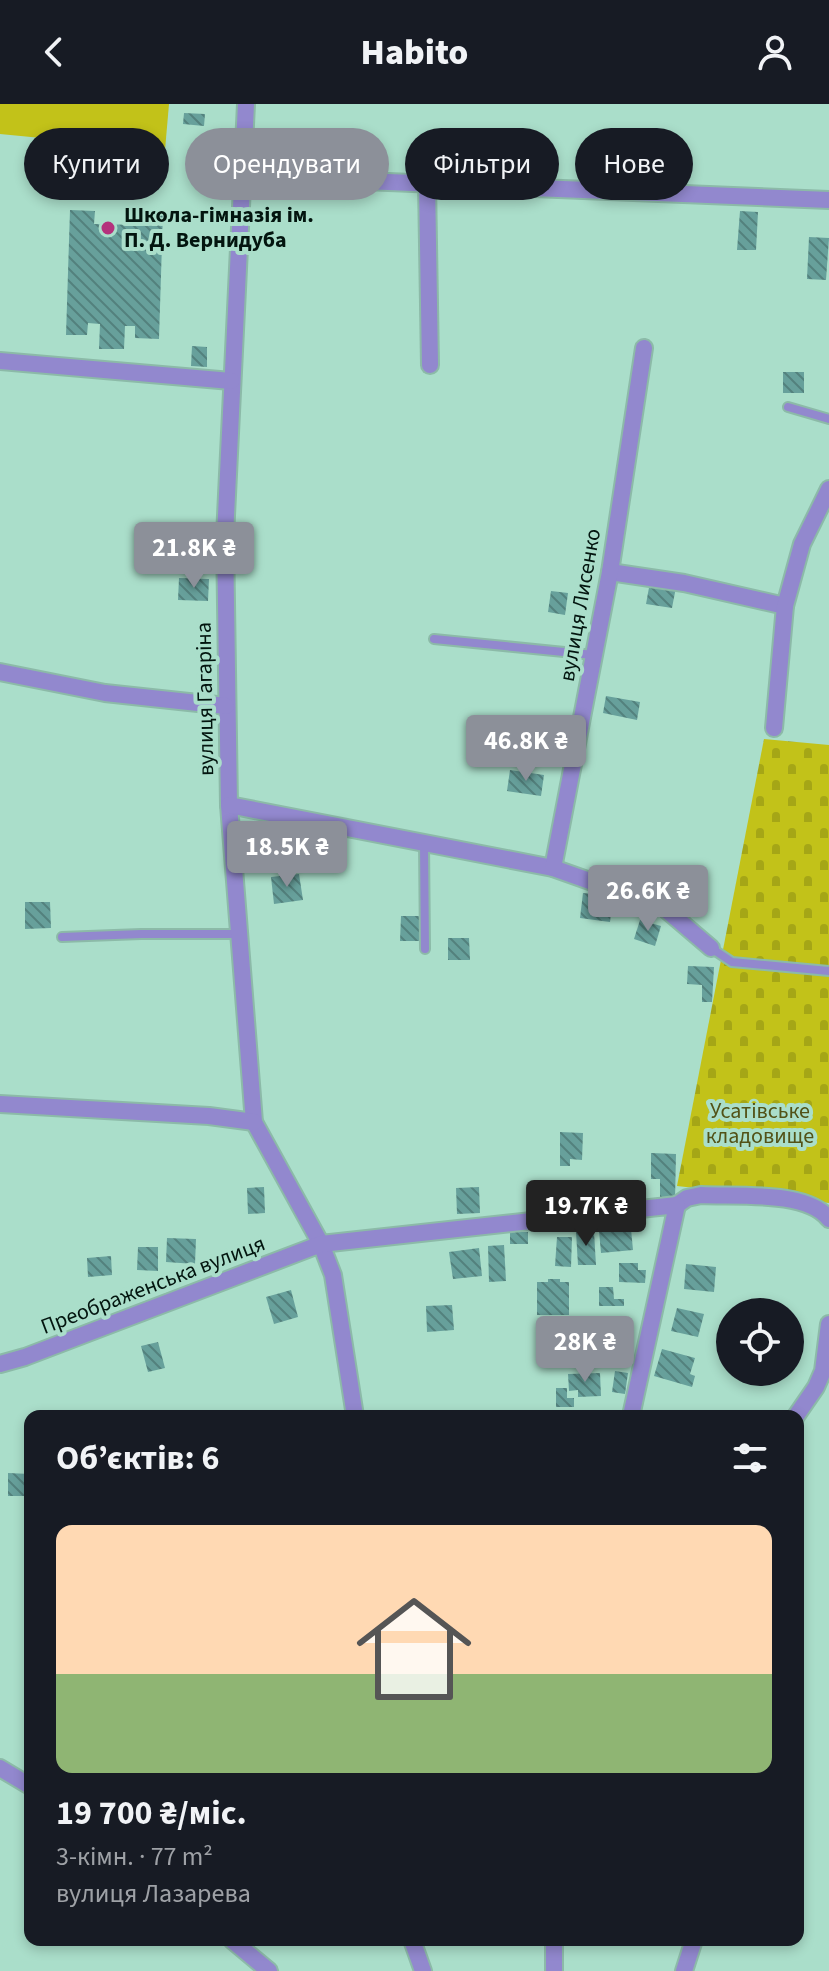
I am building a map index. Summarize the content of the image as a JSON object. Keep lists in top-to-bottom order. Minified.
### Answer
{"streets":{"street":["вулиця Лисенко","вулиця Гагаріна","Преображенська вулиця"]},"crossings":[["вулиця Гагаріна","Преображенська вулиця"]],"parks":["Усатівське кладовище"],"places":["Школа-гімназія ім. П. Д. Вернидуба"],"page":{"header":"Habito","chip":["Купити","Орендувати","Фільтри","Нове"],"price":["21.8K ₴","46.8K ₴","18.5K ₴","26.6K ₴","19.7K ₴","28K ₴"],"heading":"Об’єктів: 6","list":[{"name":"19 700 ₴/міс.","note":"3-кімн. · 77 m² · вулиця Лазарева"}]}}
